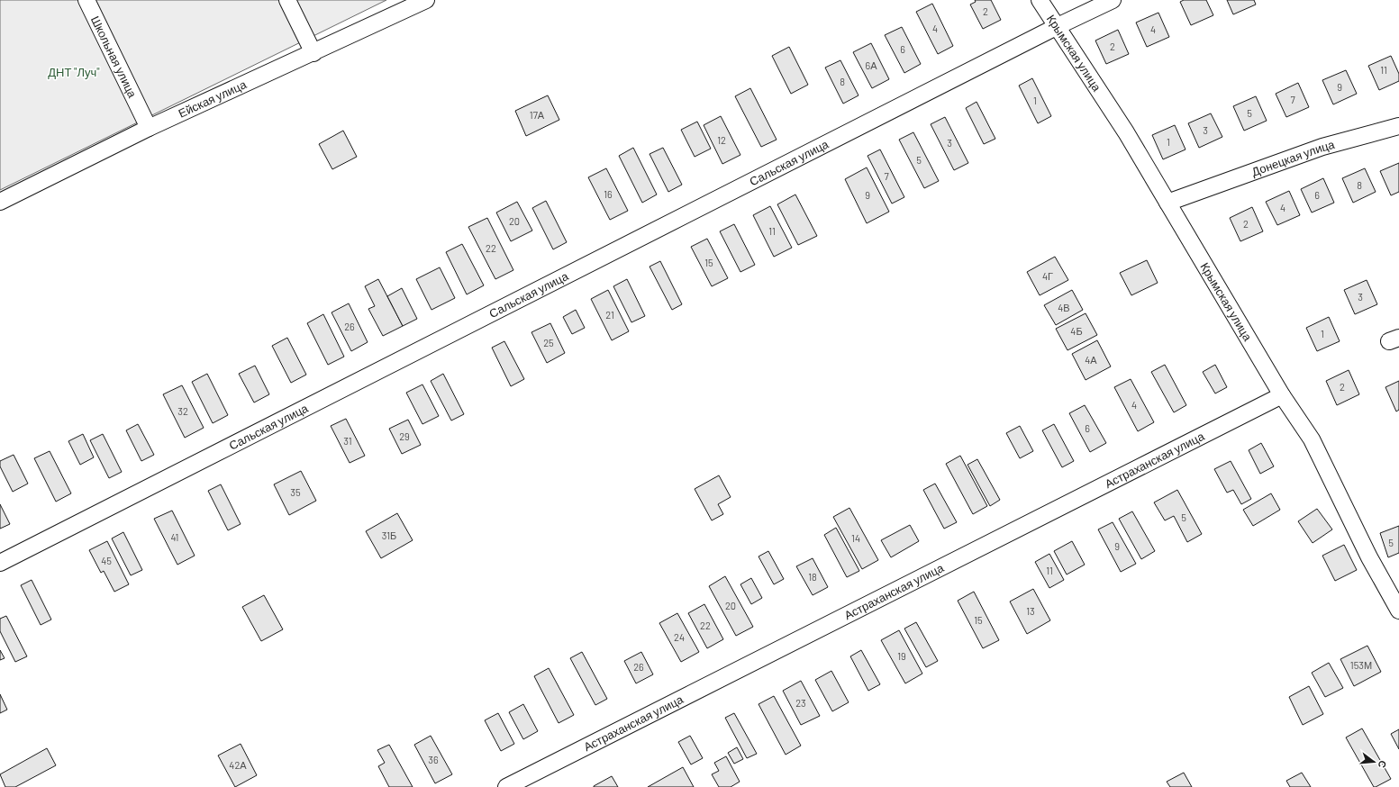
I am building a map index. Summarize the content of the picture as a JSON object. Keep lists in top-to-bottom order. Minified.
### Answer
{"streets":{"street":["Крымская улица","Школьная улица","Ейская улица","Донецкая улица","Сальская улица","Астраханская улица"]},"crossings":[["Крымская улица","Донецкая улица"],["Крымская улица","Сальская улица"],["Крымская улица","Астраханская улица"],["Школьная улица","Ейская улица"]],"parks":["ДНТ \"Луч\""],"house_numbers":["2","4","4","2","6","6А","11","8","9","7","1","5","17А","3","12","1","3","5","7","8","16","9","6","4","20","2","11","22","15","4Г","3","4В","21","26","4Б","1","25","4А","2","4","32","6","29","31","35","5","31Б","41","14","5","9","45","11","18","20","13","15","22","24","19","153М","26","23","36","42А"],"north":"right"}
